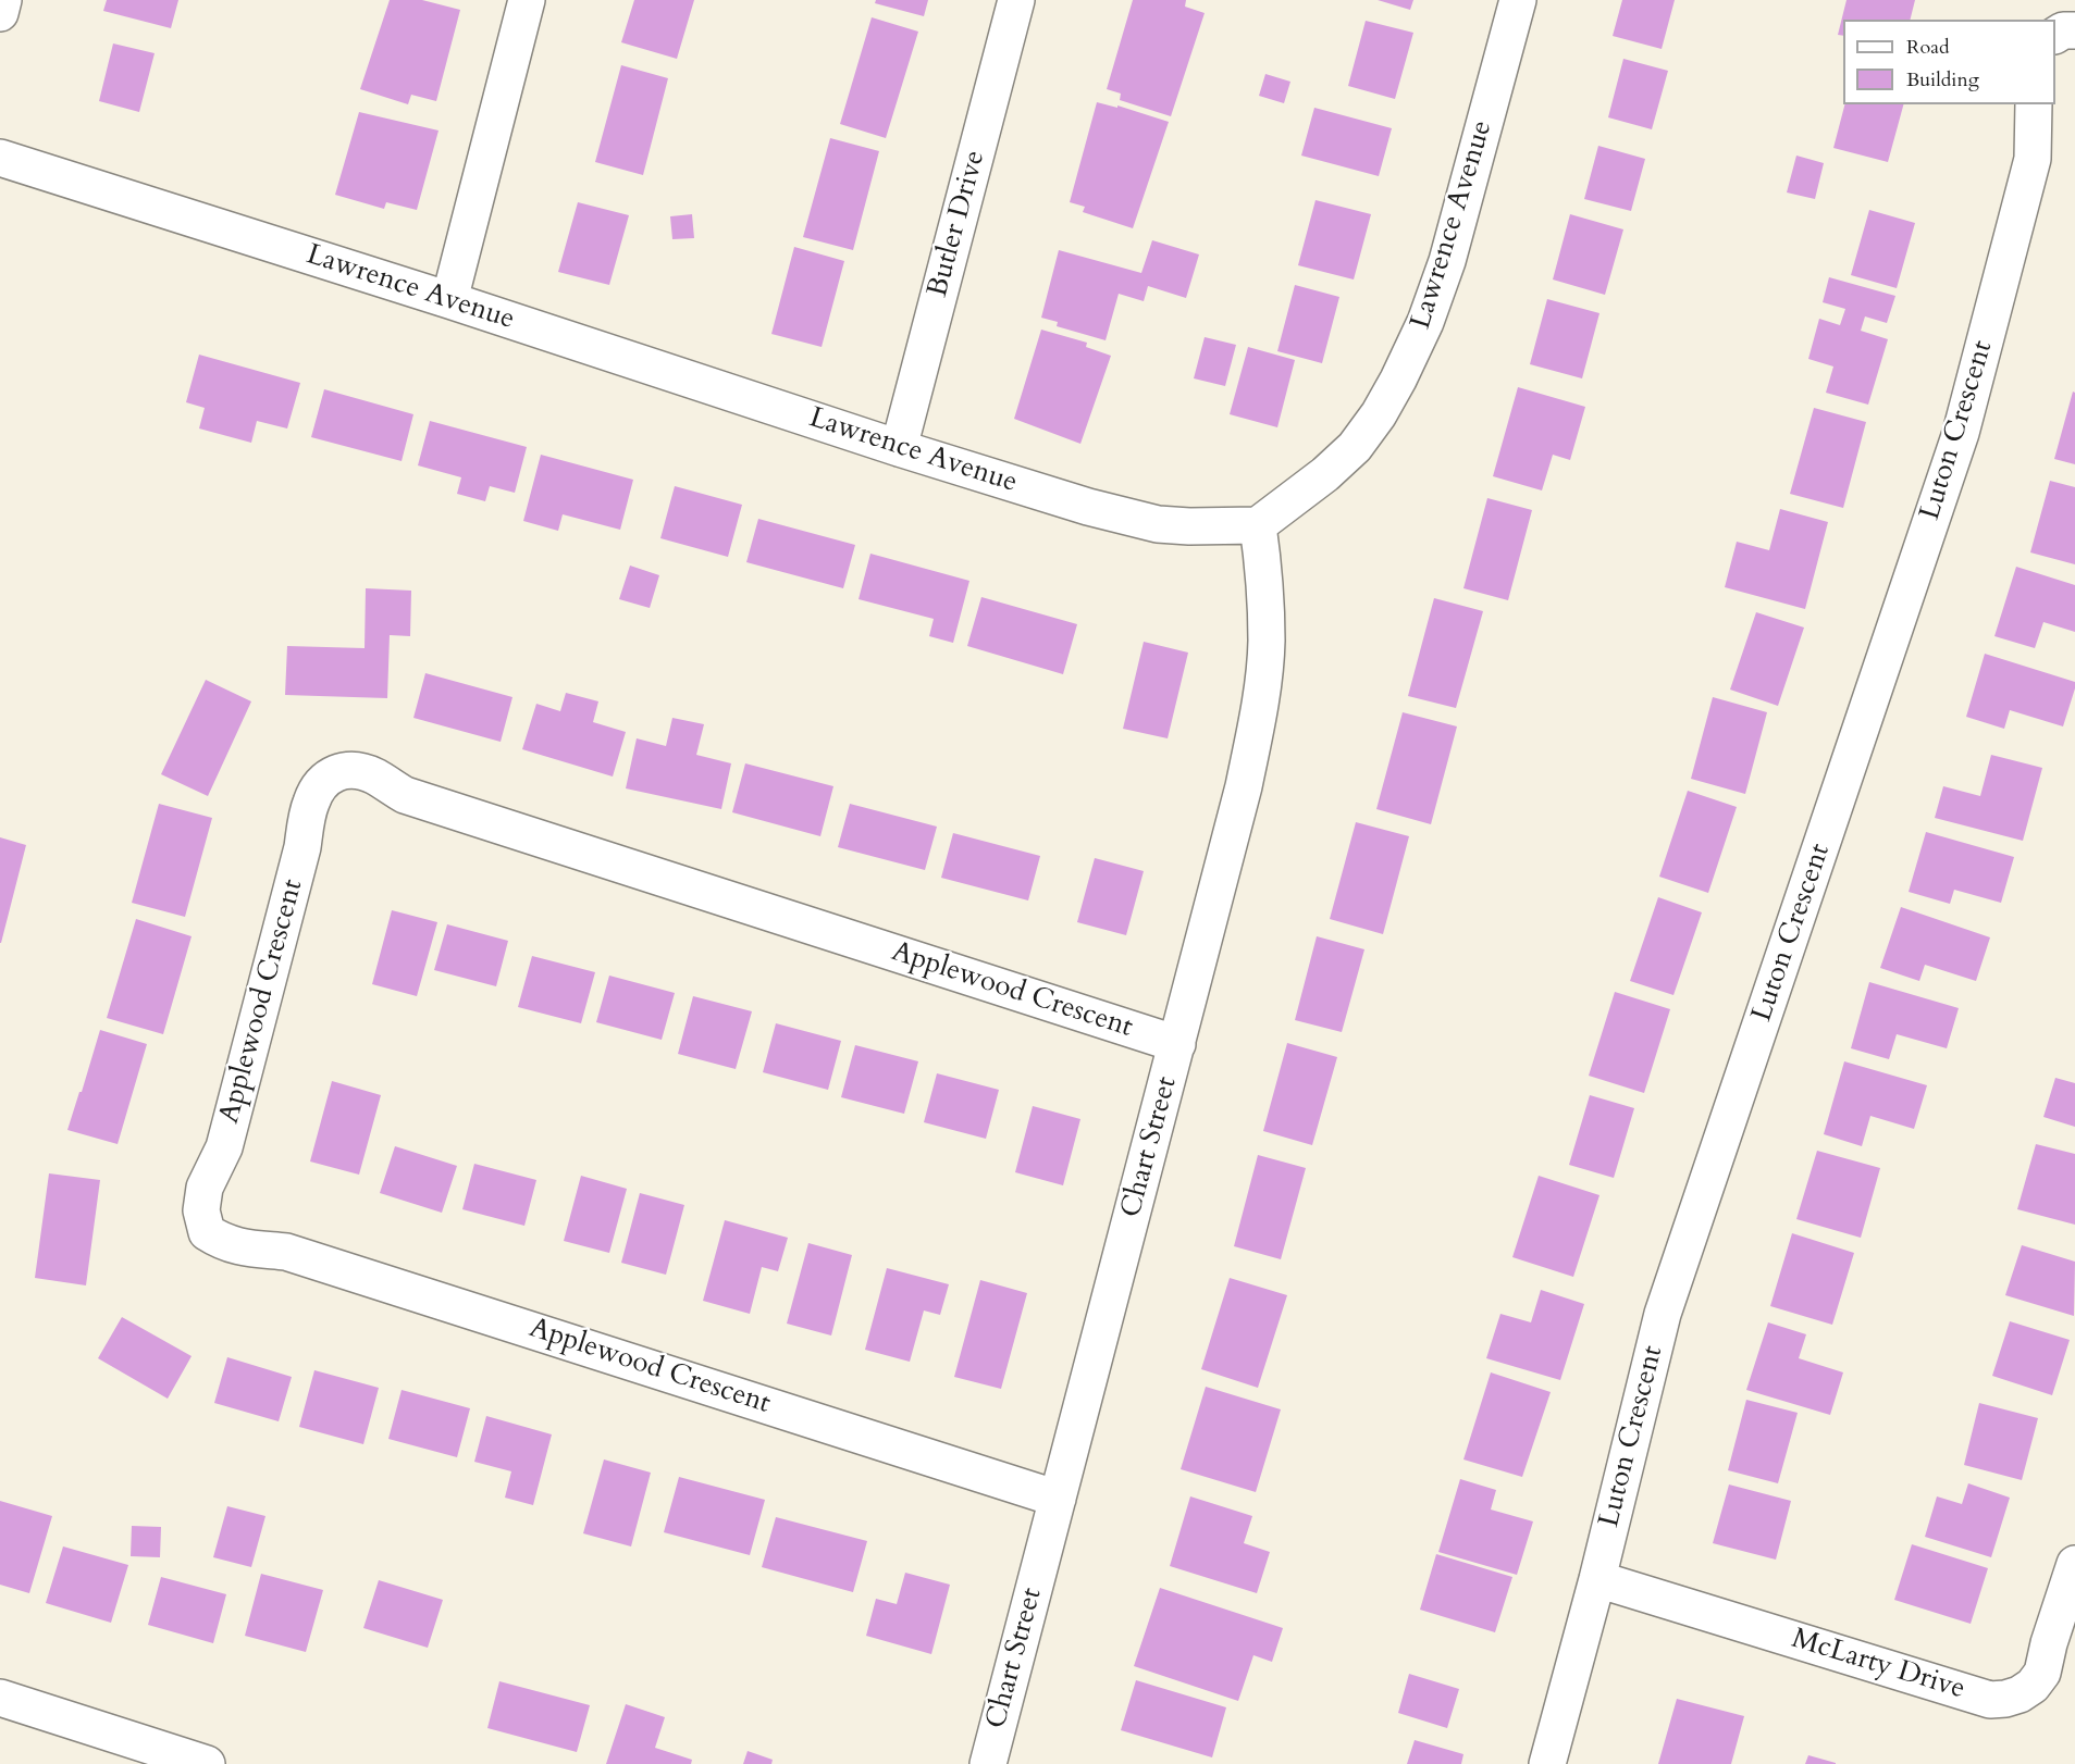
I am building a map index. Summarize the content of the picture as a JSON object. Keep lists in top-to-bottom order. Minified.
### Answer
{"streets":{"street":["Butler Drive","Lawrence Avenue","Luton Crescent","Applewood Crescent","Chart Street","McLarty Drive"]},"crossings":[["Butler Drive","Lawrence Avenue"],["Lawrence Avenue","Chart Street"],["Luton Crescent","McLarty Drive"],["Applewood Crescent","Chart Street"]],"legend":["Road","Building"]}
